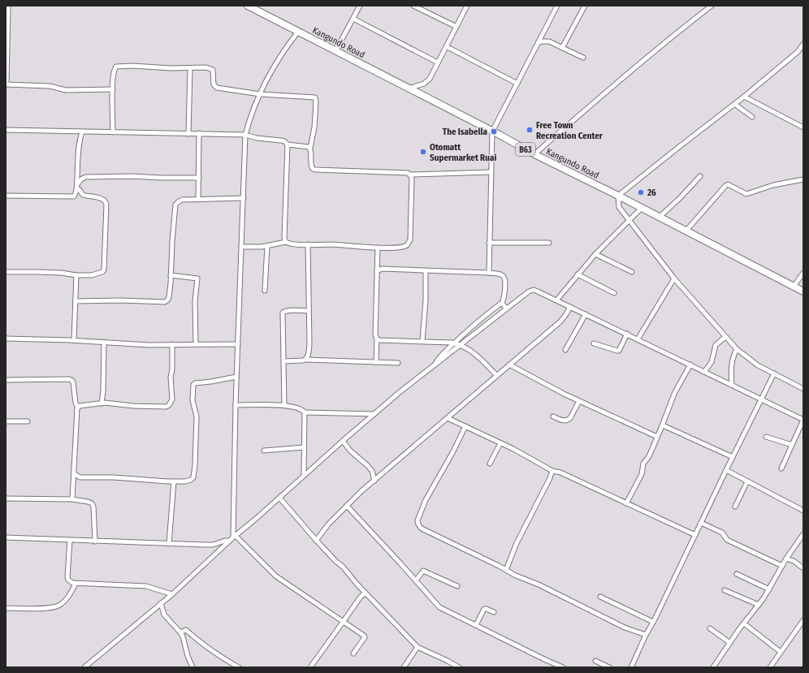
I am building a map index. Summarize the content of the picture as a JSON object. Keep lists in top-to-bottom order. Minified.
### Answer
{"streets":{"highway":["Kangundo Road","B63"]},"places":["Free Town Recreation Center","The Isabella","Otomatt Supermarket Ruai","26"]}
